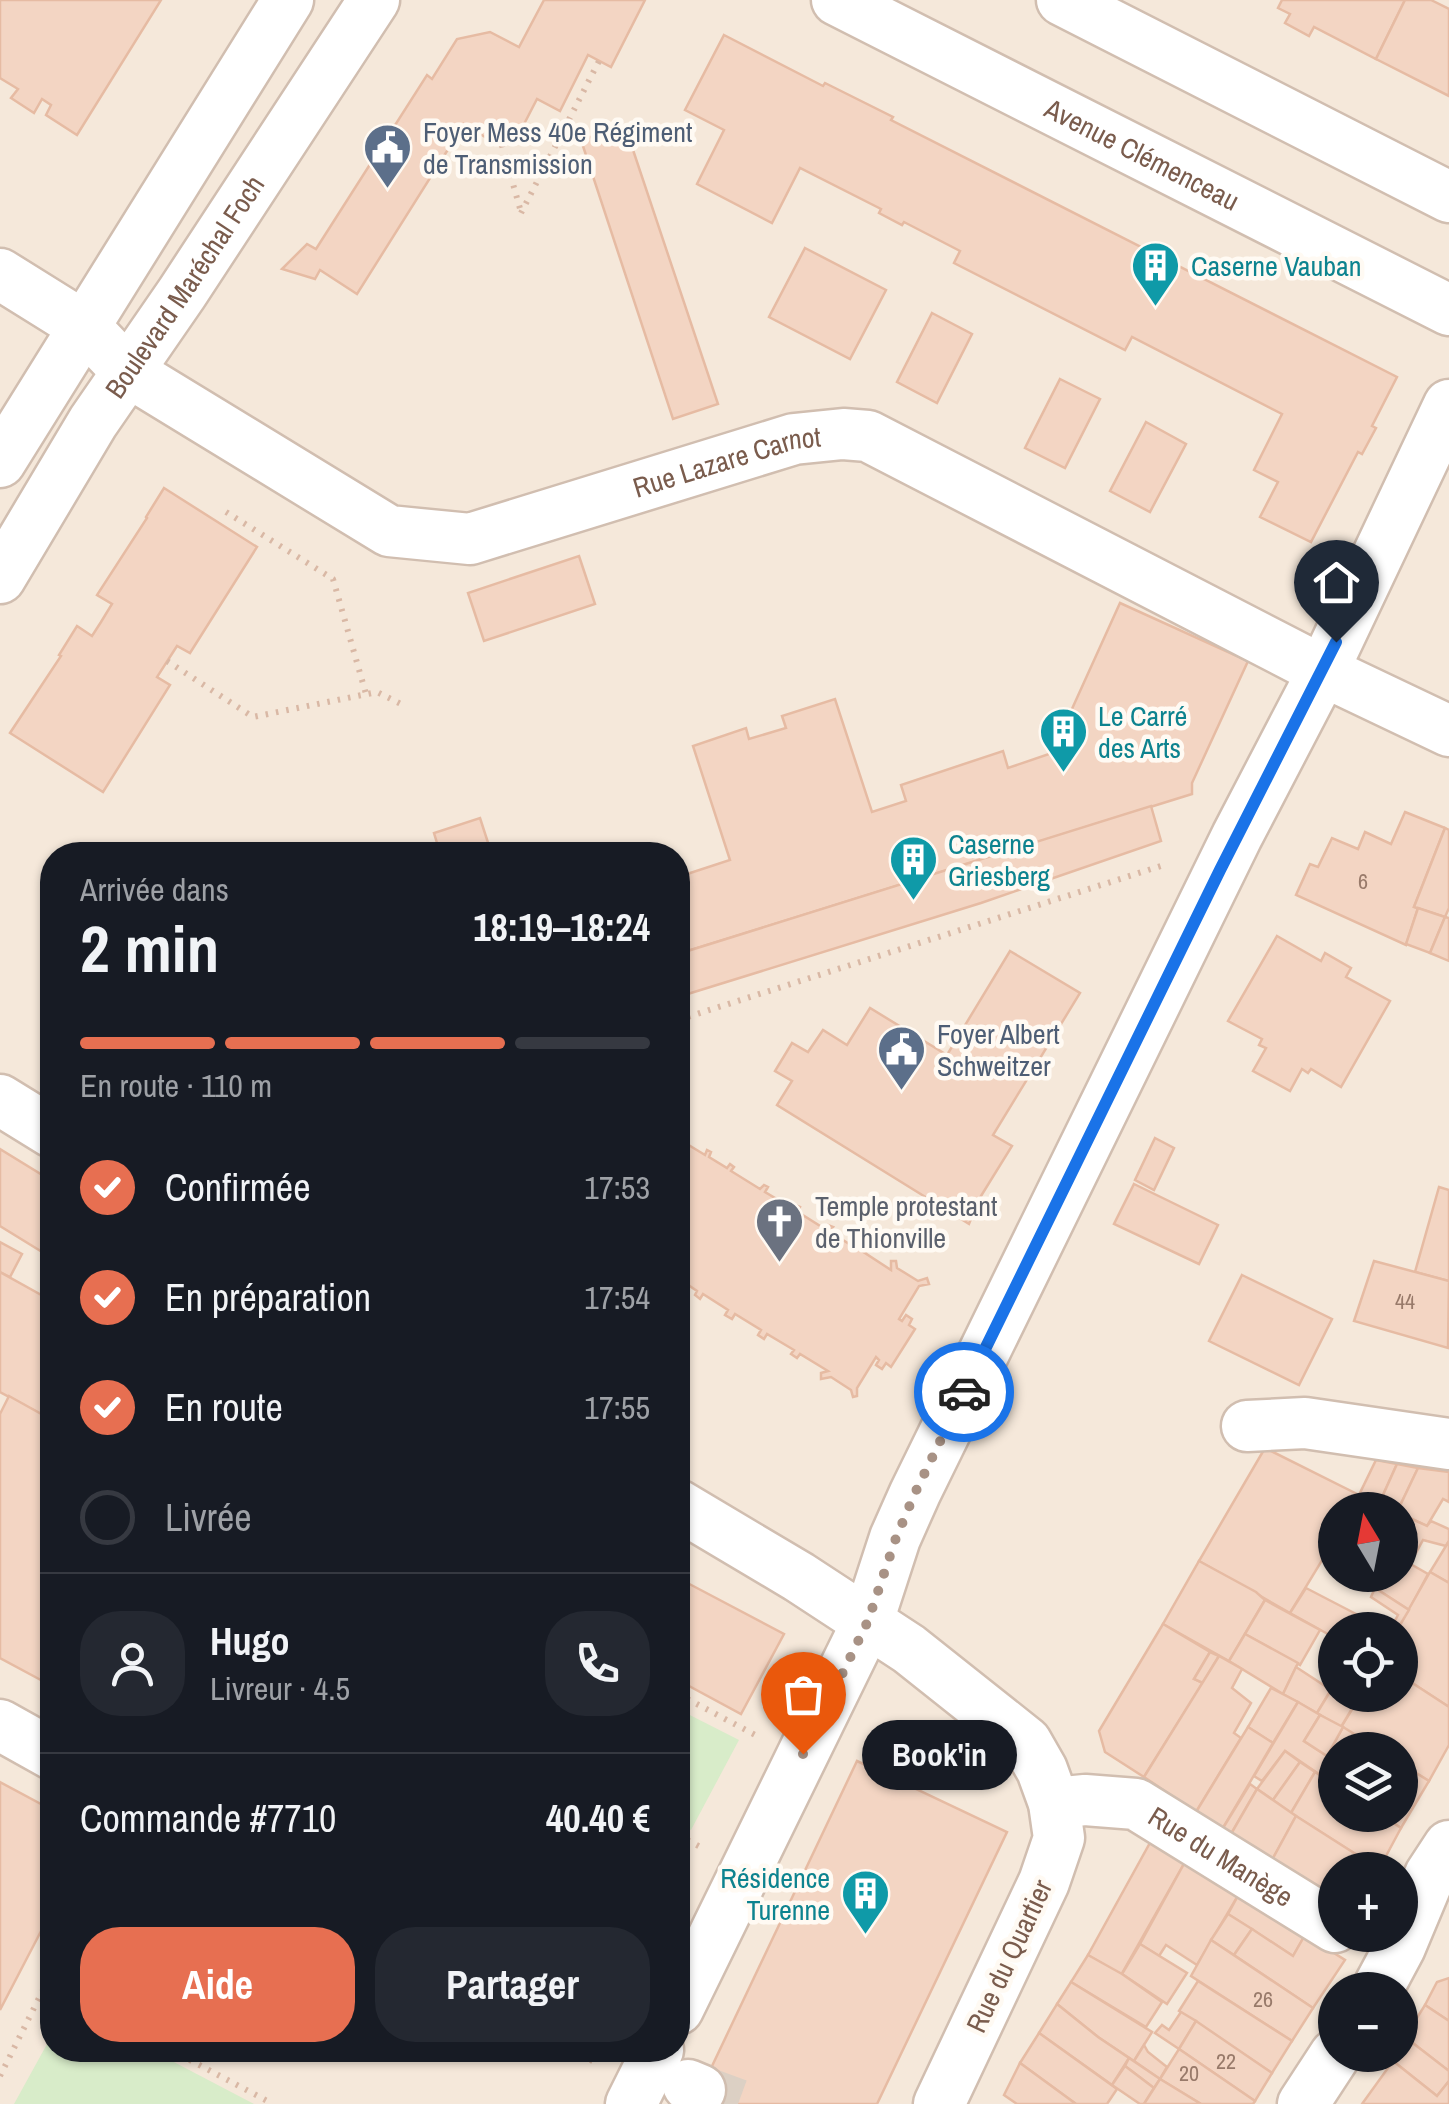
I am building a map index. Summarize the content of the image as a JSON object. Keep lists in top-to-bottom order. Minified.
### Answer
{"streets":{"street":["Avenue Clémenceau","Boulevard Maréchal Foch","Rue Lazare Carnot","Rue du Manège","Rue du Quartier"]},"crossings":[["Boulevard Maréchal Foch","Rue Lazare Carnot"],["Rue du Manège","Rue du Quartier"]],"places":{"public building":["Foyer Mess 40e Régiment de Transmission","Foyer Albert Schweitzer"],"building":["Caserne Vauban","Le Carré des Arts","Caserne Griesberg","Résidence Turenne"],"church":["Temple protestant de Thionville"],"other":["Book'in"]},"house_numbers":["6","44","26","22","20"],"north":"top","page":{"heading":["2 min","Arrivée dans","18:19–18:24"],"panel":["Hugo","Livreur · 4.5","Commande #7710","40.40 €"],"bar":"En route · 110 m","list":[["Confirmée","17:53"],["En préparation","17:54"],["En route","17:55"],"Livrée"],"map_buttons":["+","−"],"bubble":"Book'in","buttons":["Aide","Partager"]}}
